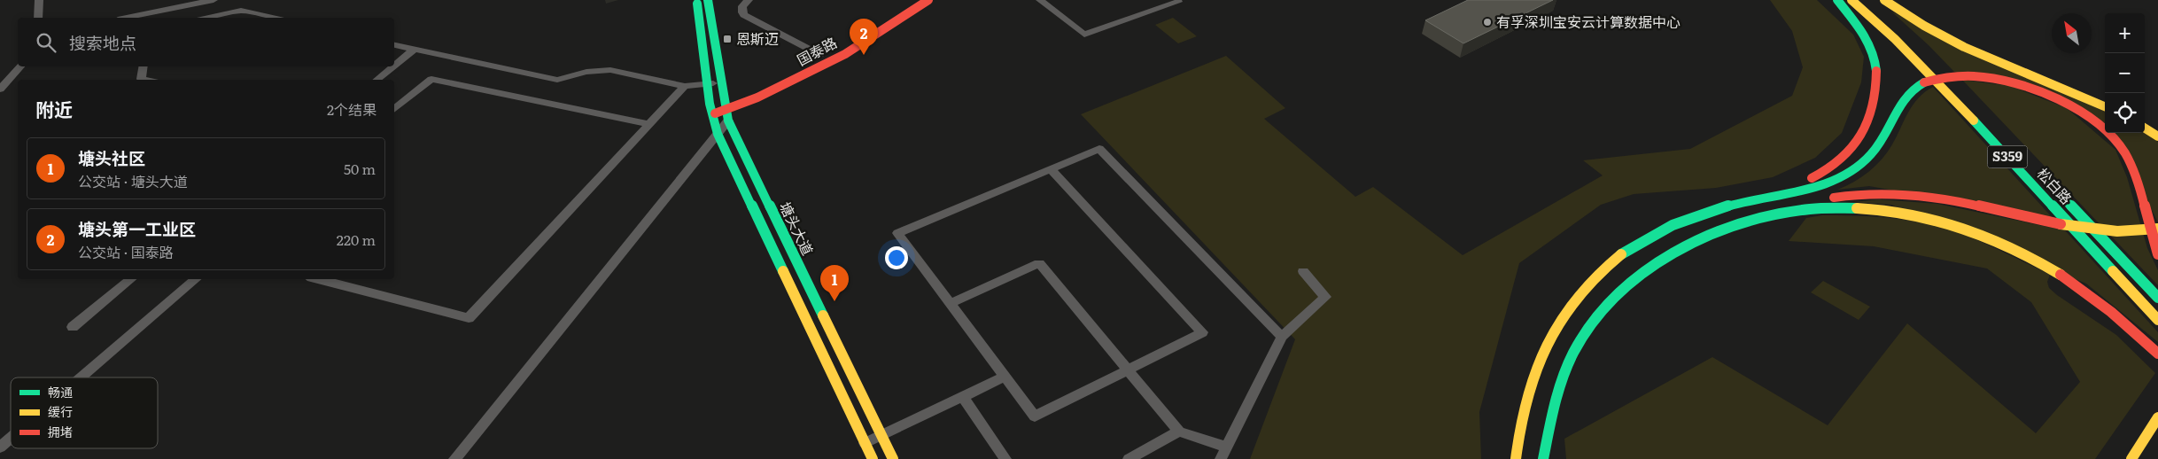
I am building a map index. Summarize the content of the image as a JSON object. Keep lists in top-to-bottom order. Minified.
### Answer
{"streets":{"main road":["国泰路","S359","松白路","塘头大道"]},"crossings":[["国泰路","塘头大道"]],"places":{"other":["有孚深圳宝安云计算数据中心"],"transit":["恩斯迈"]},"legend":["畅通","缓行","拥堵"],"north":"top left","page":{"map_buttons":["+","−"],"search":"搜索地点","pins":["2","1"],"heading":["附近","2个结果"],"list":[{"mark":"1","name":"塘头社区","note":"公交站 · 塘头大道","value":"50 m"},{"mark":"2","name":"塘头第一工业区","note":"公交站 · 国泰路","value":"220 m"}]}}
